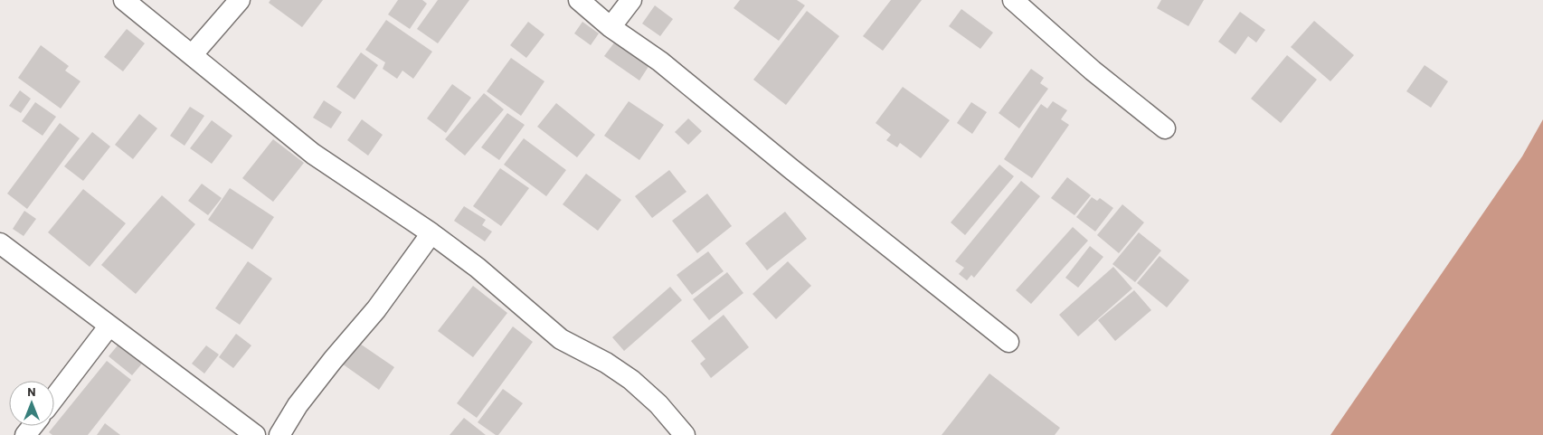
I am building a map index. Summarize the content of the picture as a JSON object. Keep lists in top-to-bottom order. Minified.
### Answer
{"north":"top"}
